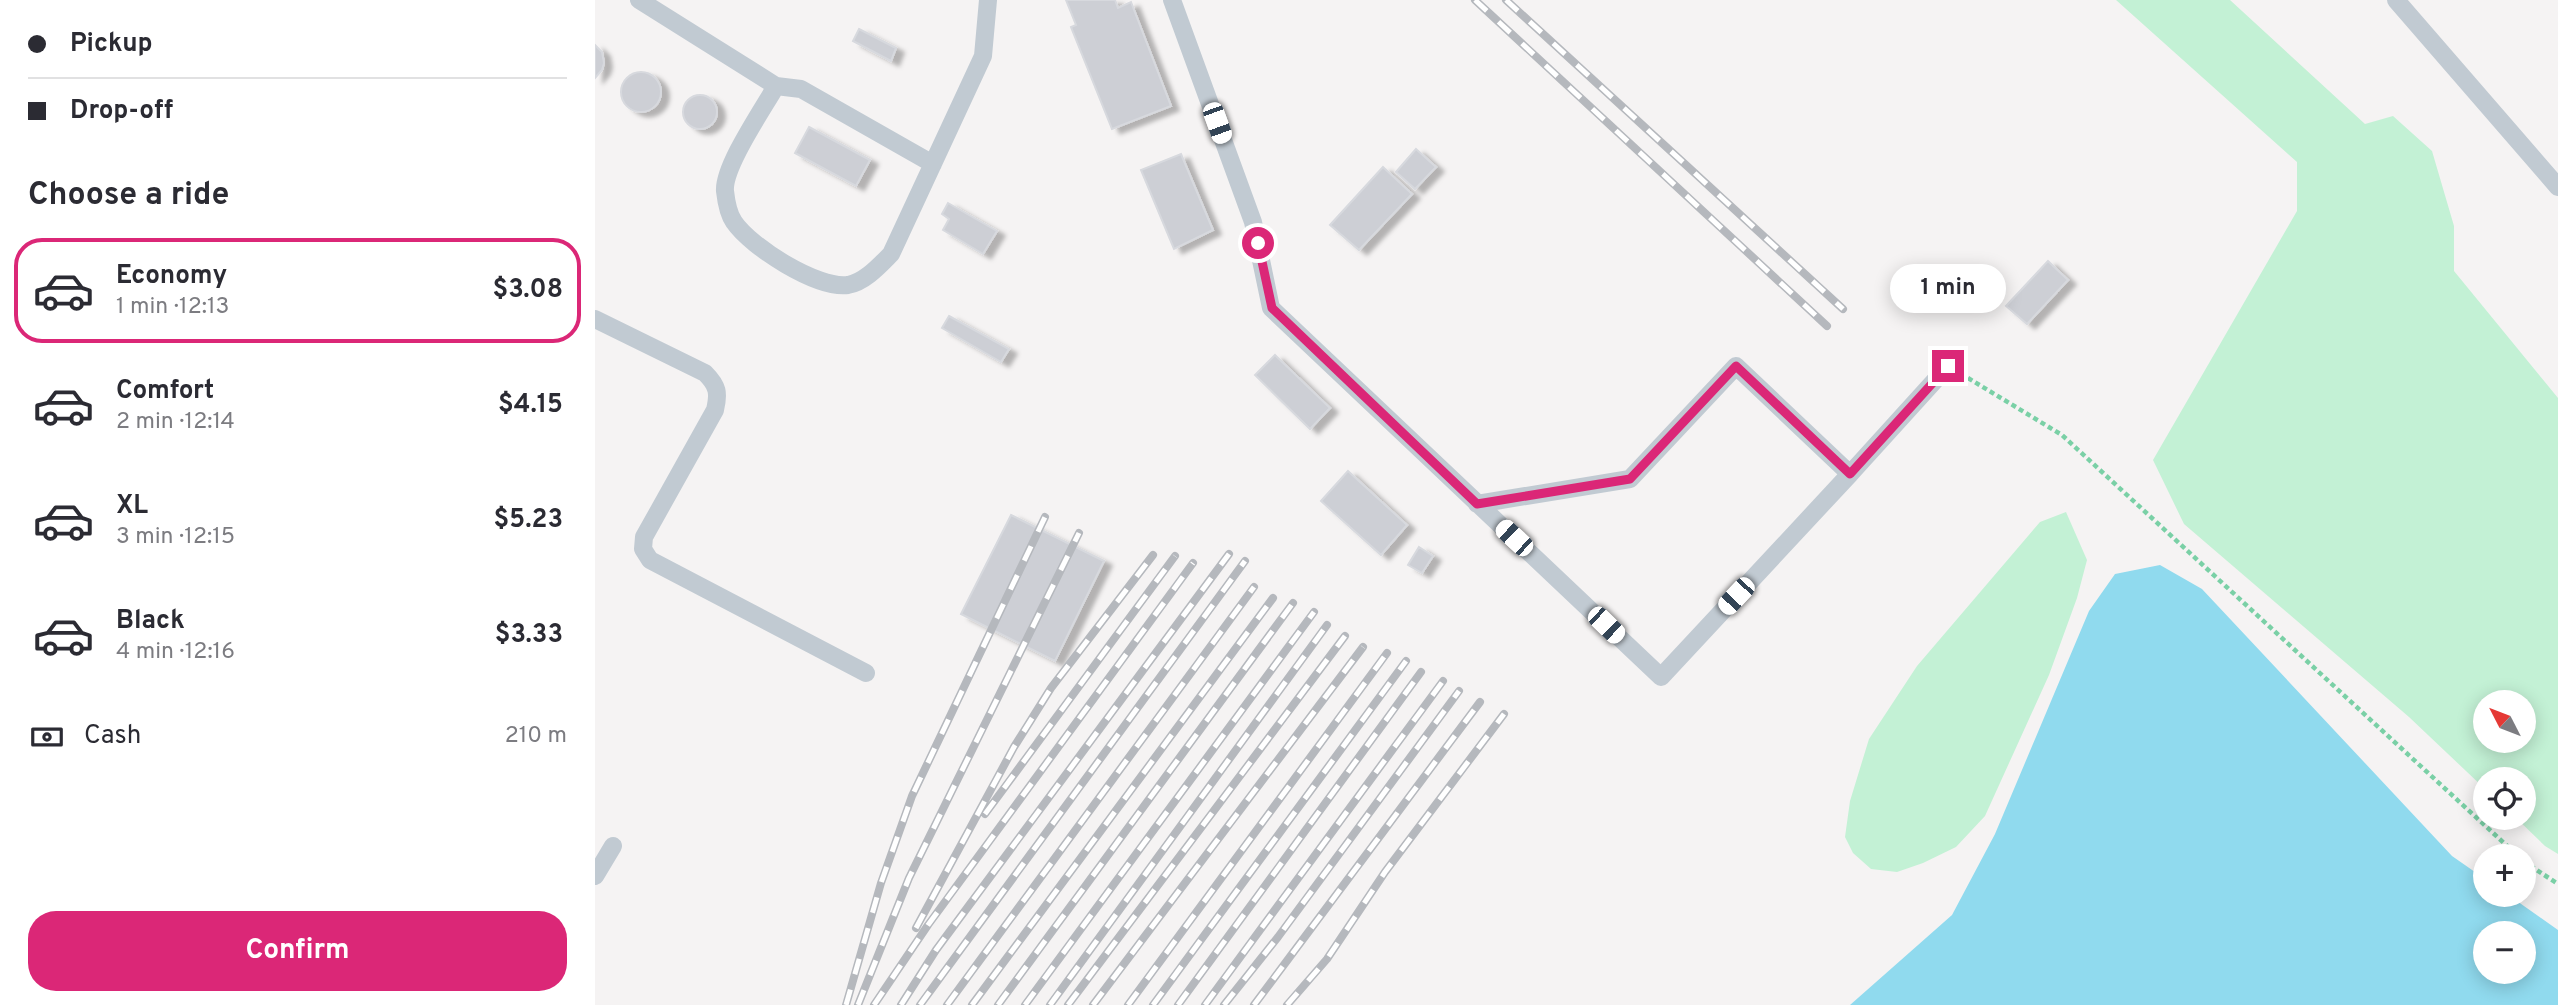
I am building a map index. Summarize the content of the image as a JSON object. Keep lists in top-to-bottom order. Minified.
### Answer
{"north":"top left","page":{"banner":["Pickup","Drop-off"],"heading":"Choose a ride","list":[{"name":"Economy","note":"1 min · 12:13","value":"$3.08"},{"name":"Comfort","note":"2 min · 12:14","value":"$4.15"},{"name":"XL","note":"3 min · 12:15","value":"$5.23"},{"name":"Black","note":"4 min · 12:16","value":"$3.33"}],"bubble":"1 min","map_buttons":["+","−"],"pay":["Cash","210 m"],"buttons":"Confirm"}}
